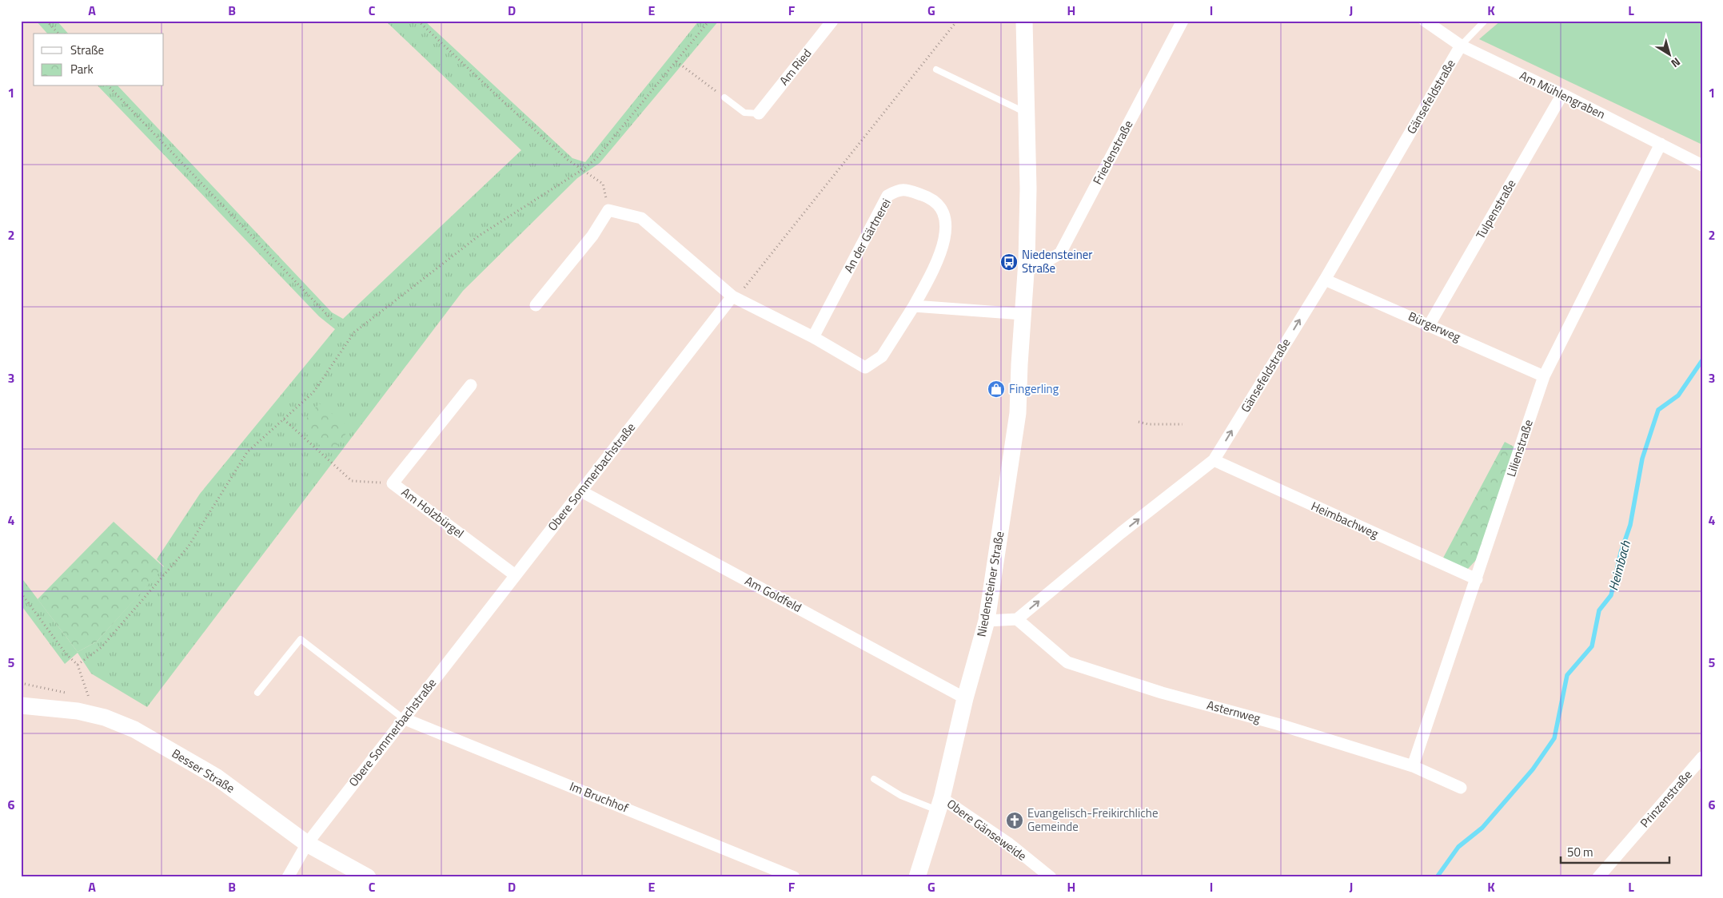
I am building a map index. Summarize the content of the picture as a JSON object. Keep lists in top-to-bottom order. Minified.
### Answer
{"streets":{"main road":["Niedensteiner Straße","Besser Straße"],"street":["Am Ried","Am Mühlengraben","Gänsefeldstraße","Friedenstraße","Tulpenstraße","An der Gärtnerei","Bürgerweg","Lilienstraße","Obere Sommerbachstraße","Am Holzbürgel","Heimbachweg","Am Goldfeld","Asternweg","Im Bruchhof","Prinzenstraße","Obere Gänseweide"]},"crossings":[["Am Mühlengraben","Gänsefeldstraße"],["Am Mühlengraben","Tulpenstraße"],["Am Mühlengraben","Lilienstraße"],["Gänsefeldstraße","Bürgerweg"],["Gänsefeldstraße","Heimbachweg"],["Gänsefeldstraße","Asternweg"],["Friedenstraße","Niedensteiner Straße"],["Tulpenstraße","Bürgerweg"],["An der Gärtnerei","Obere Sommerbachstraße"],["Bürgerweg","Lilienstraße"],["Lilienstraße","Heimbachweg"],["Lilienstraße","Asternweg"],["Obere Sommerbachstraße","Am Holzbürgel"],["Obere Sommerbachstraße","Am Goldfeld"],["Obere Sommerbachstraße","Besser Straße"],["Obere Sommerbachstraße","Im Bruchhof"],["Niedensteiner Straße","Am Goldfeld"],["Niedensteiner Straße","Obere Gänseweide"]],"one_way":["Gänsefeldstraße"],"water":["Heimbach"],"places":{"bus stop":["Niedensteiner Straße"],"shop":["Fingerling"],"church":["Evangelisch-Freikirchliche Gemeinde"]},"legend":["Straße","Park"],"scale_bar":"50 m","north":"bottom right","grid":{"columns":["A","B","C","D","E","F","G","H","I","J","K","L"],"rows":["1","2","3","4","5","6"]}}
